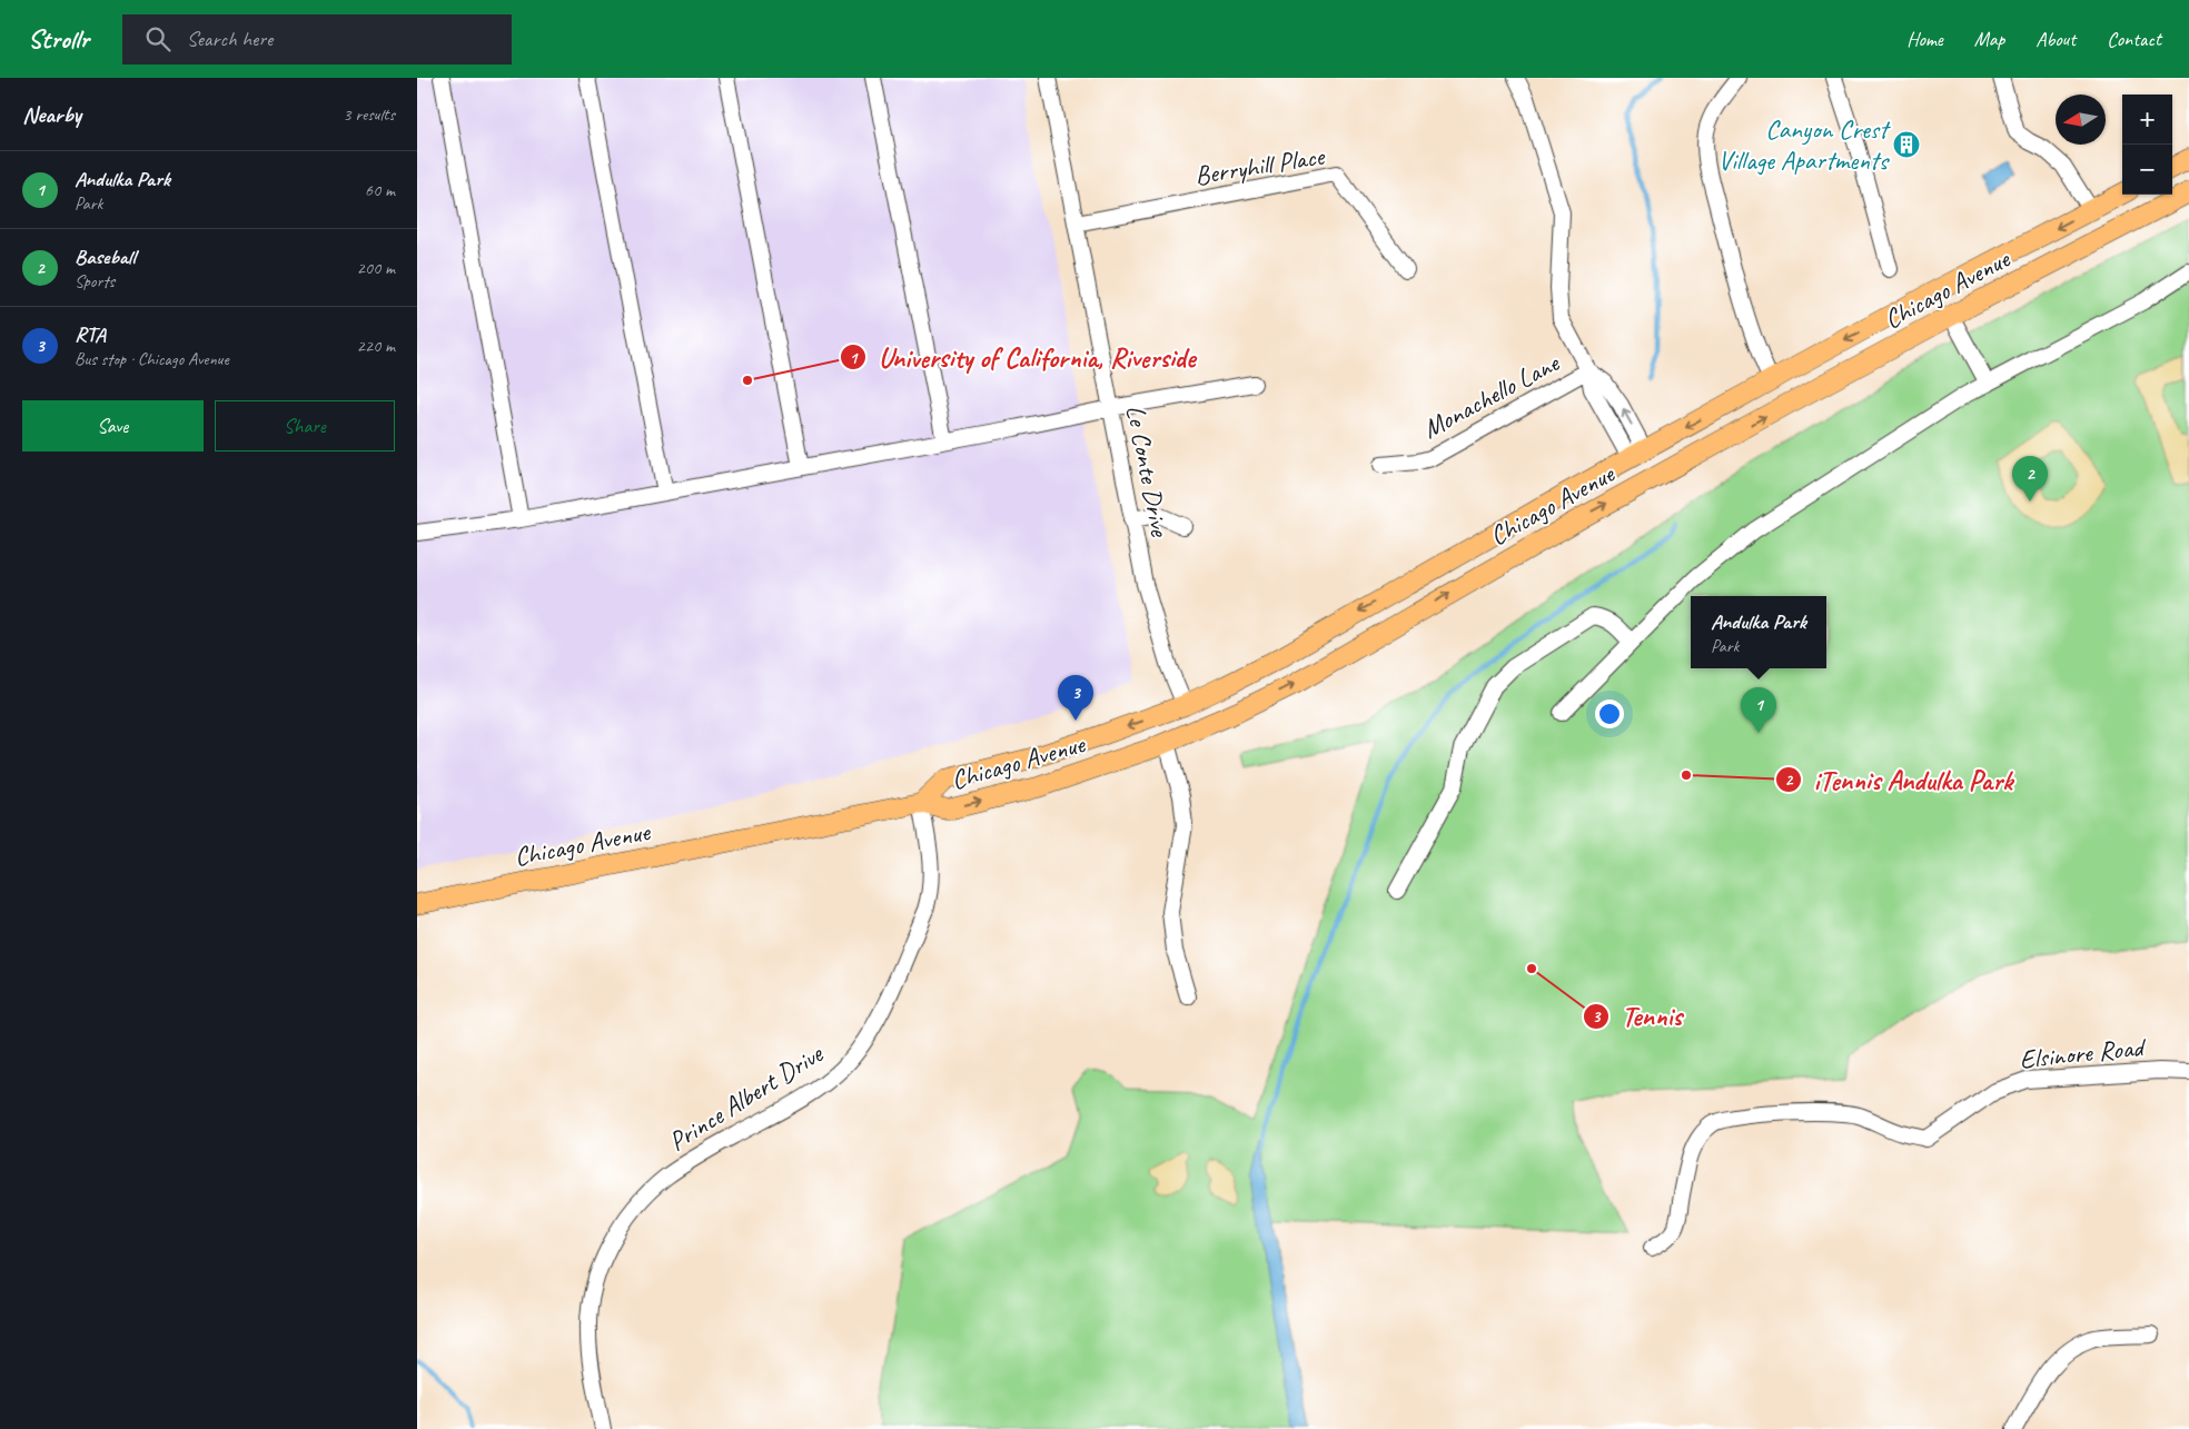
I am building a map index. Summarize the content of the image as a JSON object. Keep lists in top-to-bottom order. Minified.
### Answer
{"streets":{"main road":["Chicago Avenue"],"street":["Berryhill Place","Monachello Lane","Le Conte Drive","Elsinore Road","Prince Albert Drive"]},"crossings":[["Berryhill Place","Le Conte Drive"],["Chicago Avenue","Le Conte Drive"],["Chicago Avenue","Prince Albert Drive"]],"places":{"building":["Canyon Crest Village Apartments"],"other":["University of California, Riverside","iTennis Andulka Park","Tennis"]},"north":"left","page":{"header":"Strollr","search":"Search here","nav":["Home","Map","About","Contact"],"heading":["Nearby","3 results"],"map_buttons":["+","−"],"list":[{"mark":"1","name":"Andulka Park","note":"Park","value":"60 m"},{"mark":"2","name":"Baseball","note":"Sports","value":"200 m"},{"mark":"3","name":"RTA","note":"Bus stop · Chicago Avenue","value":"220 m"}],"buttons":["Save","Share"],"pins":["2","3","1"],"popup":["Andulka Park","Park"]}}
